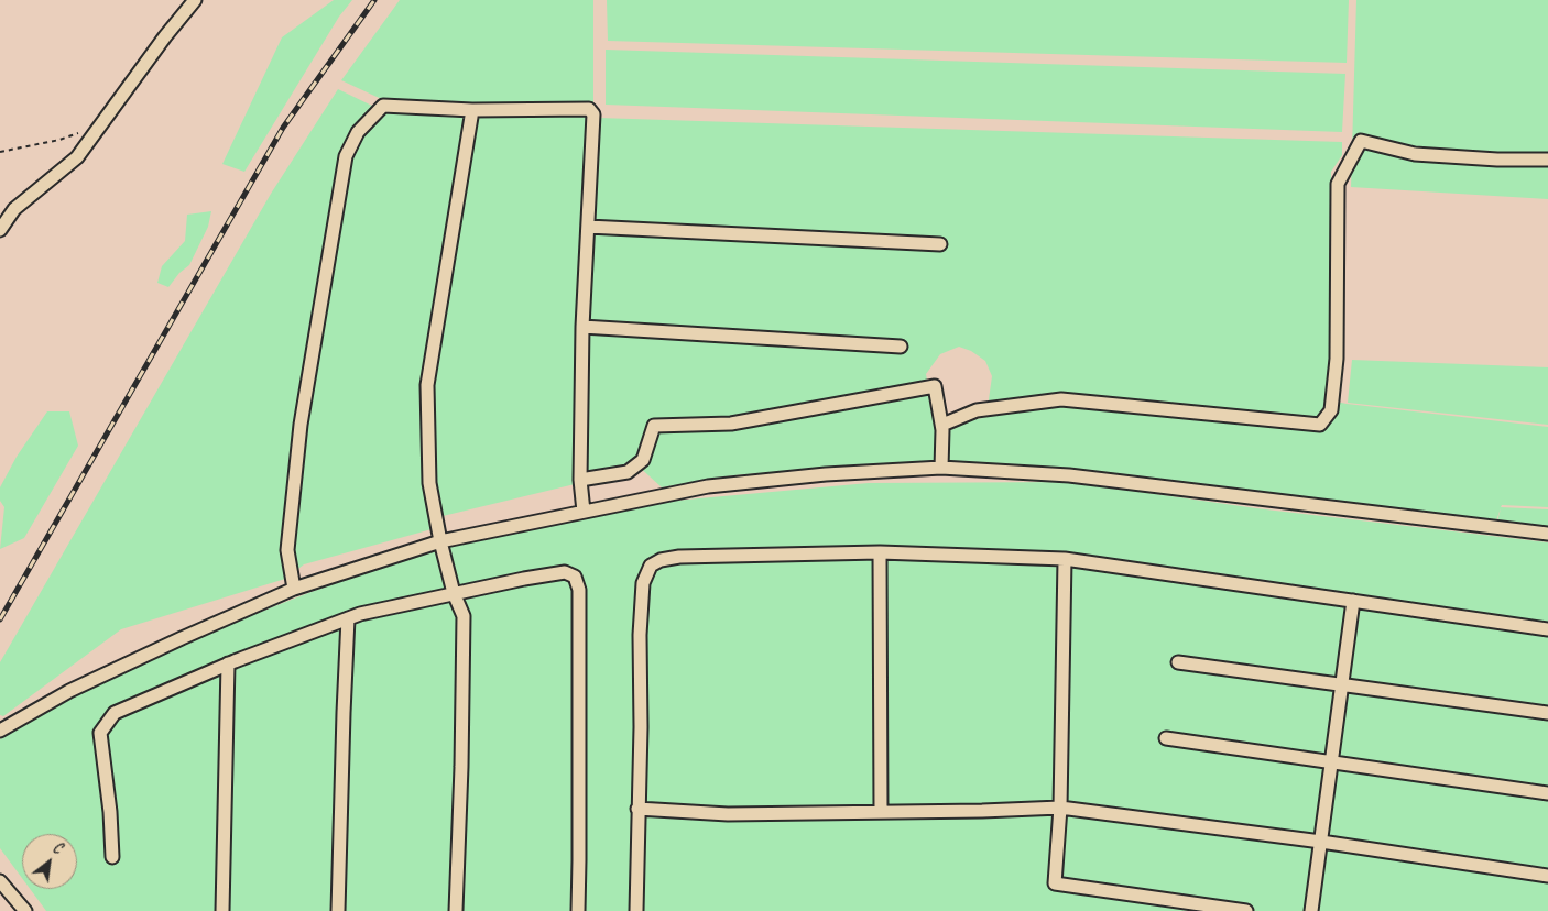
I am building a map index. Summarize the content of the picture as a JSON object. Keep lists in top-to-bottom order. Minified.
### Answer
{"north":"top right"}
